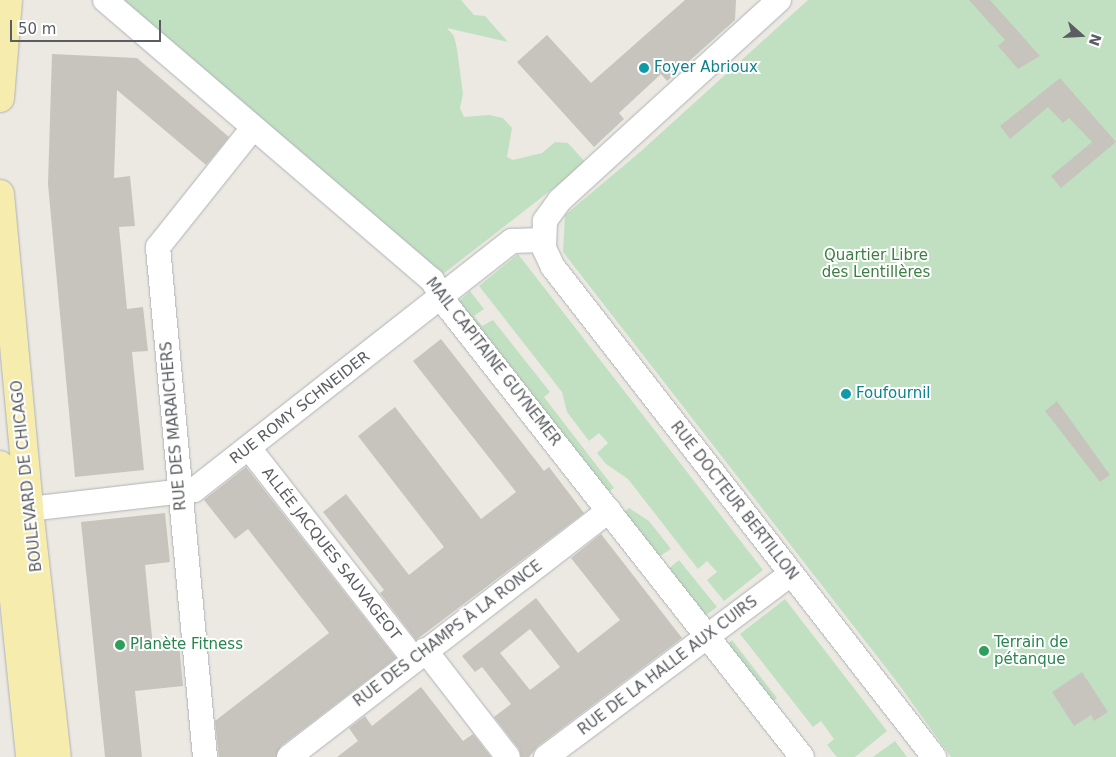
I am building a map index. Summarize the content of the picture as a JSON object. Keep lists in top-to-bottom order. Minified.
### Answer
{"streets":{"main road":["BOULEVARD DE CHICAGO"],"street":["MAIL CAPITAINE GUYNEMER","RUE ROMY SCHNEIDER","RUE DES MARAICHERS","RUE DOCTEUR BERTILLON","ALLÉE JACQUES SAUVAGEOT","RUE DES CHAMPS À LA RONCE","RUE DE LA HALLE AUX CUIRS"]},"crossings":[["MAIL CAPITAINE GUYNEMER","RUE ROMY SCHNEIDER"],["MAIL CAPITAINE GUYNEMER","RUE DES MARAICHERS"],["MAIL CAPITAINE GUYNEMER","RUE DES CHAMPS À LA RONCE"],["MAIL CAPITAINE GUYNEMER","RUE DE LA HALLE AUX CUIRS"],["RUE ROMY SCHNEIDER","RUE DES MARAICHERS"],["RUE ROMY SCHNEIDER","BOULEVARD DE CHICAGO"],["RUE ROMY SCHNEIDER","RUE DOCTEUR BERTILLON"],["RUE ROMY SCHNEIDER","ALLÉE JACQUES SAUVAGEOT"],["RUE DOCTEUR BERTILLON","RUE DE LA HALLE AUX CUIRS"],["ALLÉE JACQUES SAUVAGEOT","RUE DES CHAMPS À LA RONCE"]],"parks":["Quartier Libre des Lentillères"],"places":["Foyer Abrioux","Foufournil","Planète Fitness","Terrain de pétanque"],"scale_bar":"50 m","north":"right"}
